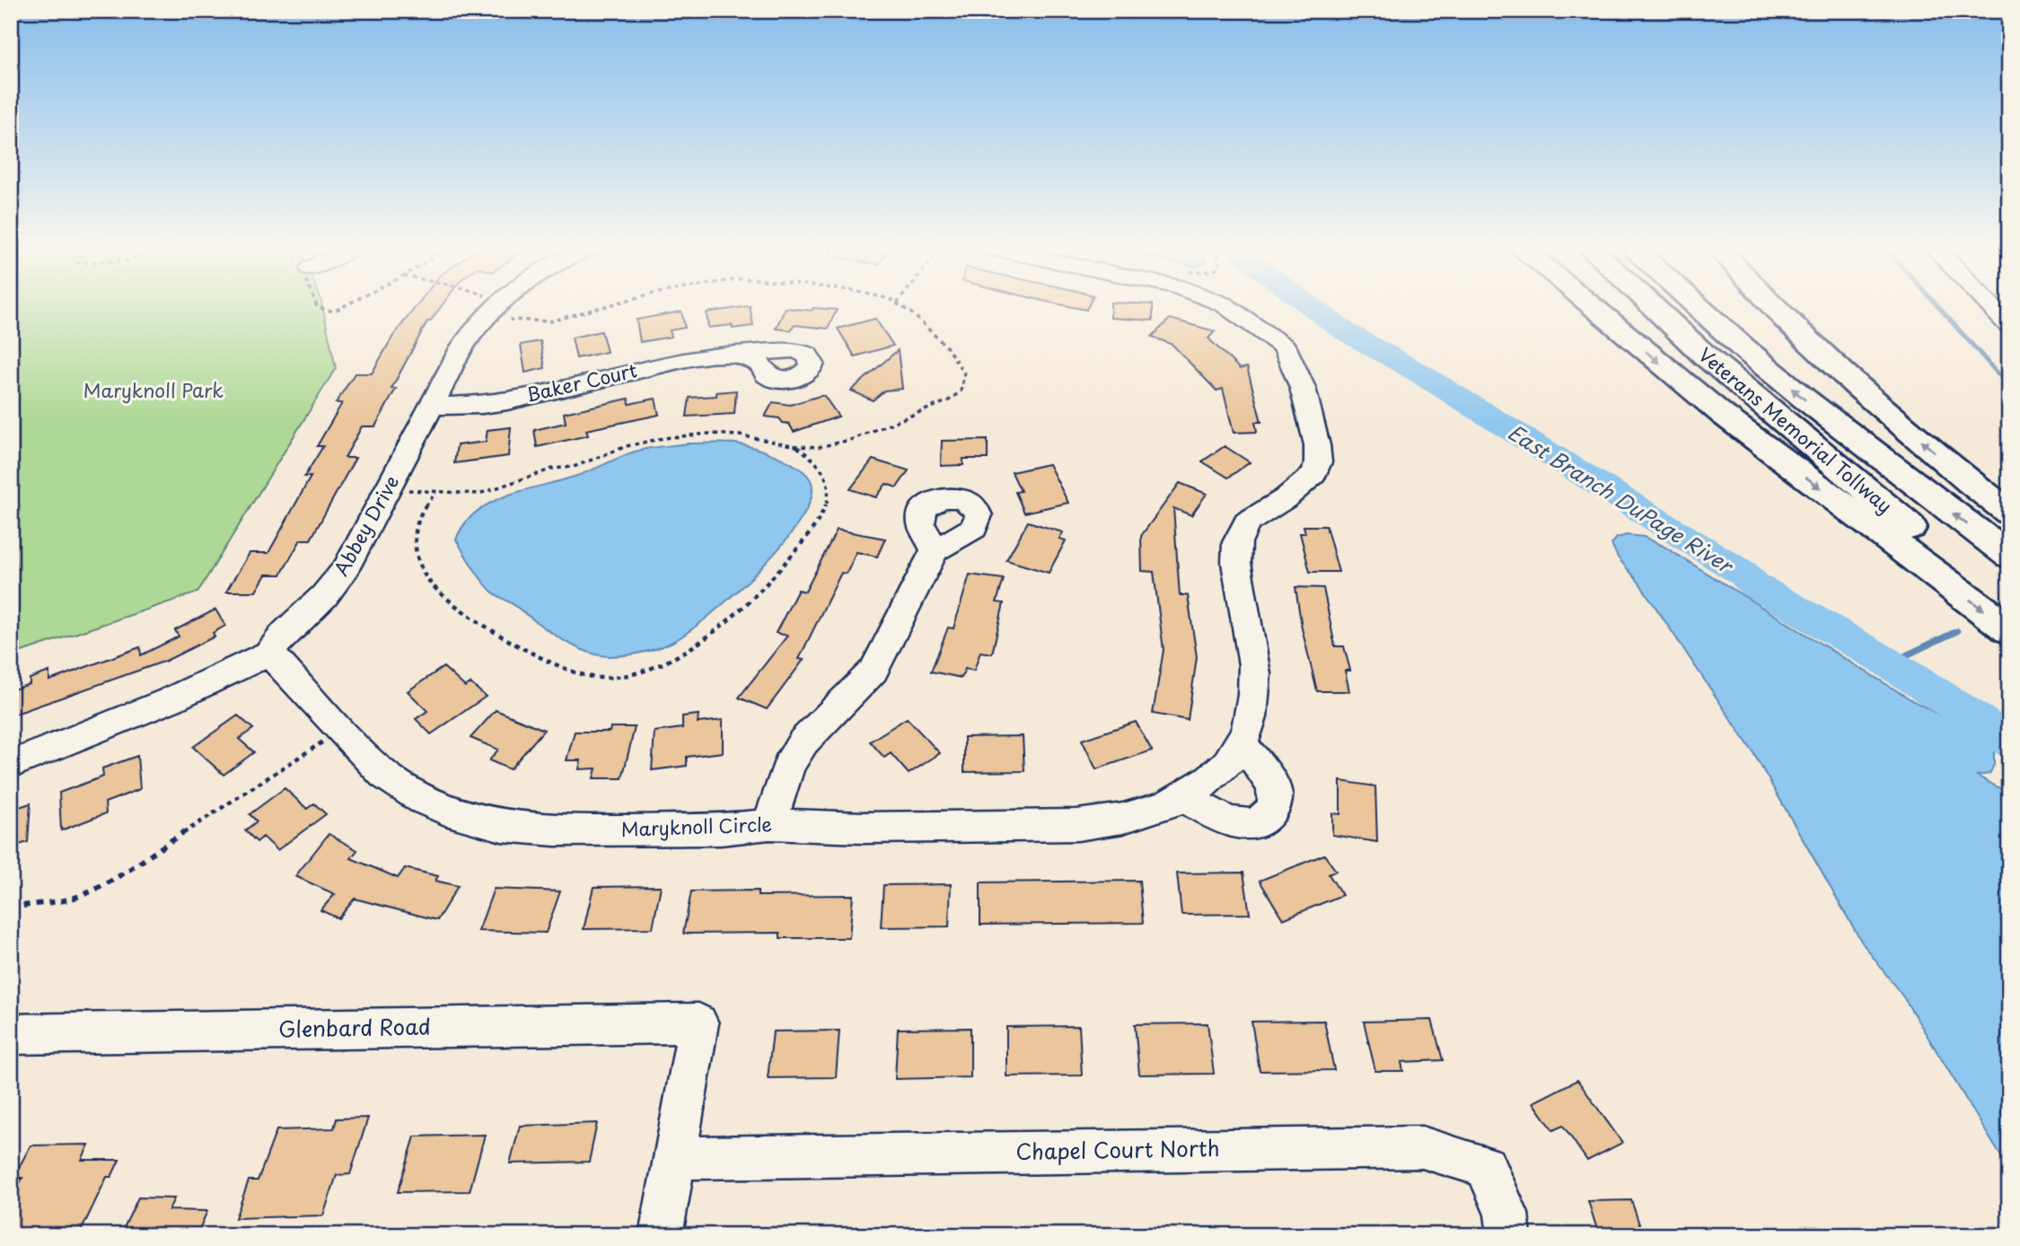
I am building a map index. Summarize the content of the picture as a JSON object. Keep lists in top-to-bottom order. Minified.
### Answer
{"streets":{"highway":["Veterans Memorial Tollway"],"street":["Baker Court","Abbey Drive","Maryknoll Circle","Glenbard Road","Chapel Court North"]},"crossings":[["Baker Court","Abbey Drive"],["Abbey Drive","Maryknoll Circle"],["Glenbard Road","Chapel Court North"]],"water":["East Branch DuPage River"],"parks":["Maryknoll Park"]}
